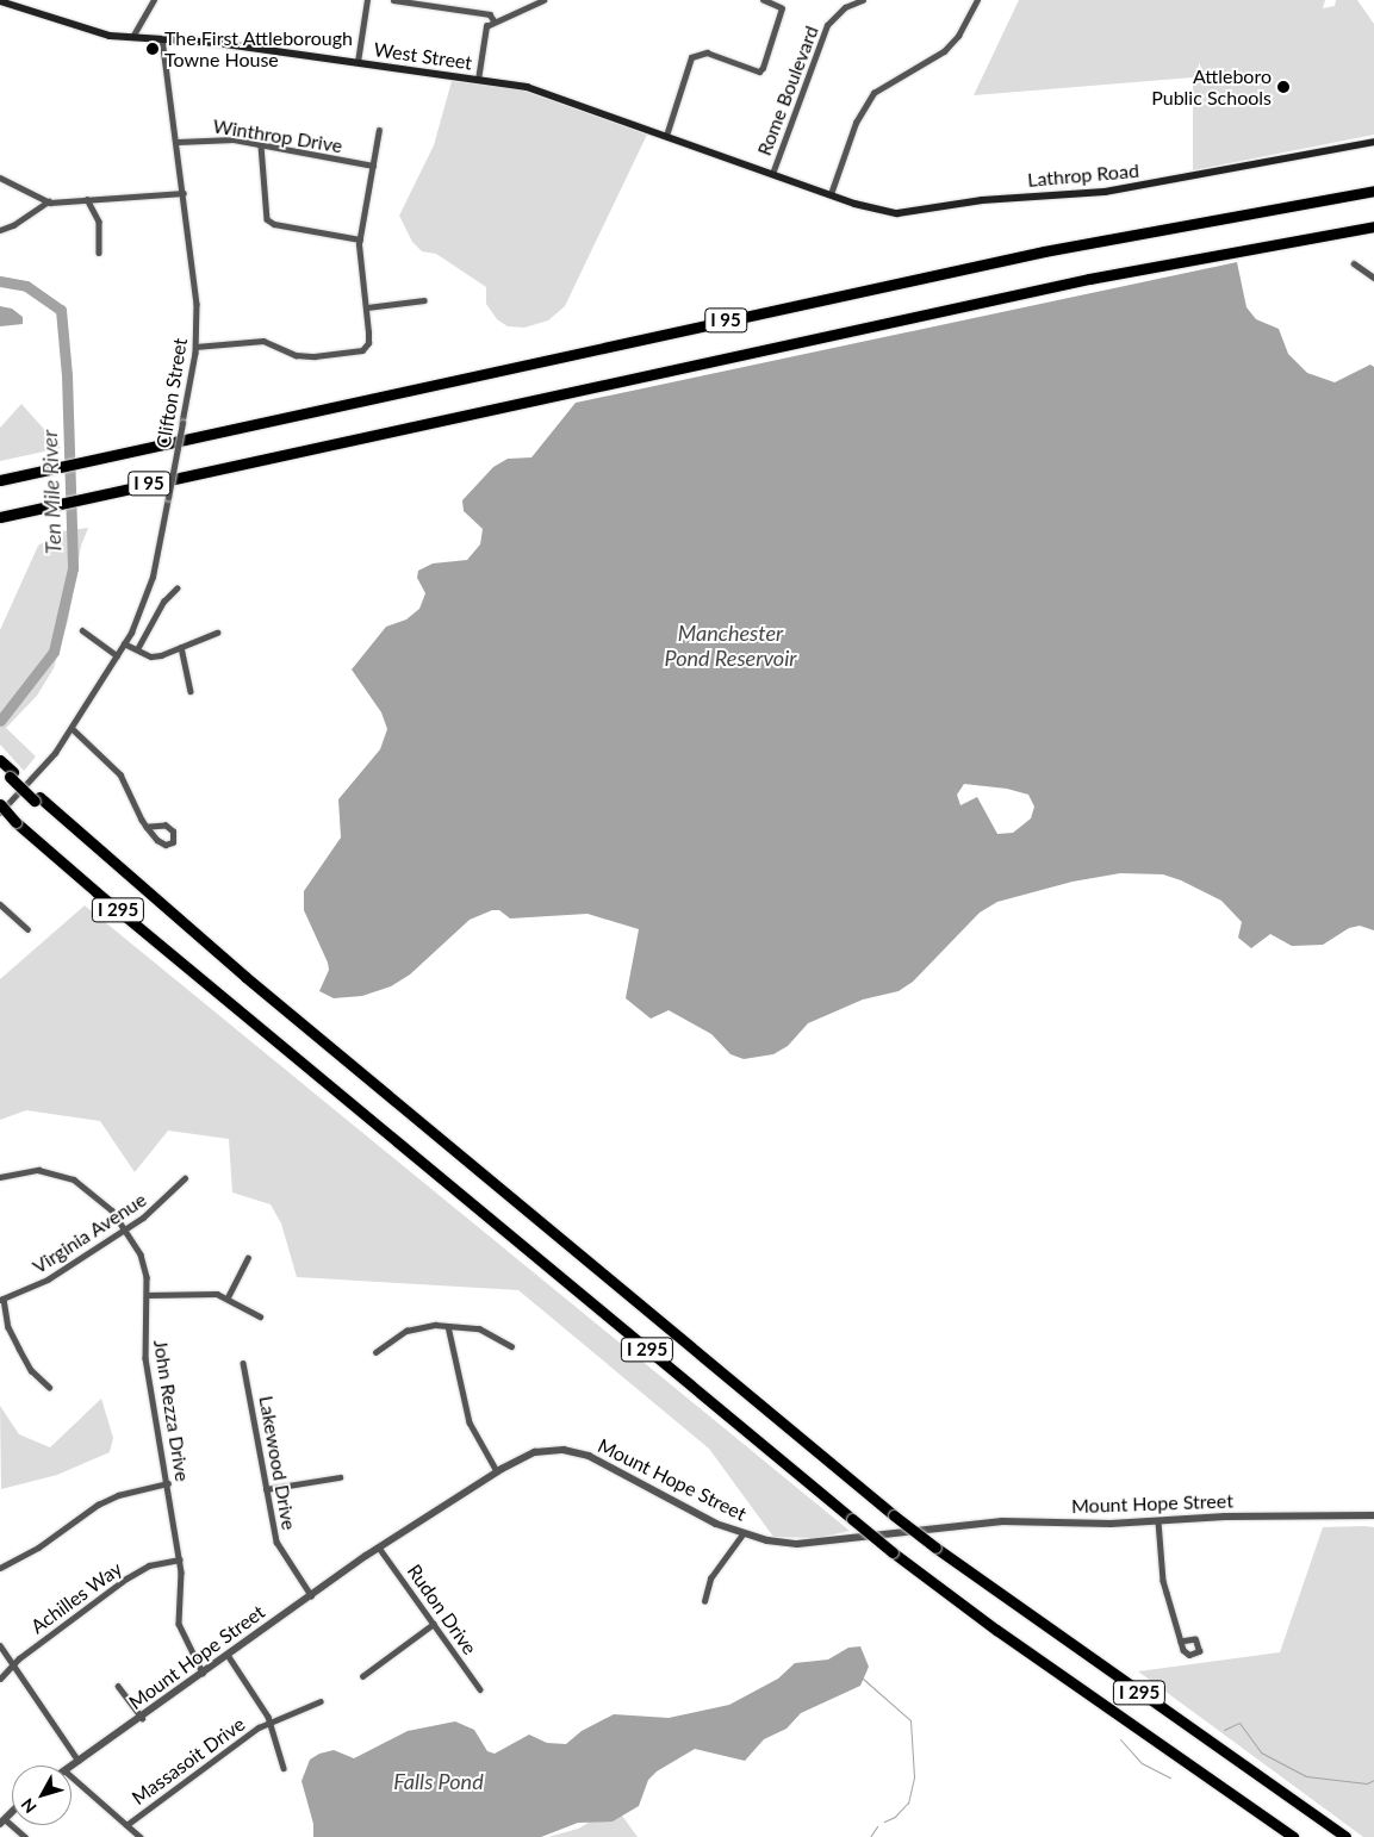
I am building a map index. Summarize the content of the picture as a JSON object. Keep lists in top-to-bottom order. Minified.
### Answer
{"streets":{"highway":["I 95","I 295"],"main road":["West Street","Lathrop Road"],"street":["Rome Boulevard","Winthrop Drive","Clifton Street","Virginia Avenue","John Rezza Drive","Lakewood Drive","Mount Hope Street","Achilles Way","Rudon Drive","Massasoit Drive"]},"crossings":[["West Street","Rome Boulevard"],["West Street","Lathrop Road"],["West Street","Clifton Street"],["Winthrop Drive","Clifton Street"],["Clifton Street","I 295"],["Virginia Avenue","John Rezza Drive"],["John Rezza Drive","Mount Hope Street"],["John Rezza Drive","Achilles Way"],["Lakewood Drive","Mount Hope Street"],["Mount Hope Street","Rudon Drive"]],"water":["Ten Mile River","Manchester Pond Reservoir","Falls Pond"],"places":["The First Attleborough Towne House","Attleboro Public Schools"],"north":"bottom left"}
